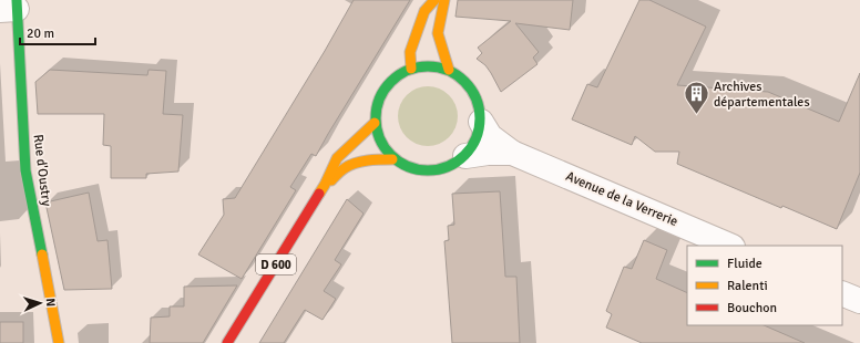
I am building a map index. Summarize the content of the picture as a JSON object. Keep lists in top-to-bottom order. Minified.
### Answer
{"streets":{"main road":["Rue d'Oustry","D 600"],"street":["Avenue de la Verrerie"]},"crossings":[["Avenue de la Verrerie","D 600"]],"places":{"building":["Archives départementales"]},"legend":["Fluide","Ralenti","Bouchon"],"scale_bar":"20 m","north":"right"}
